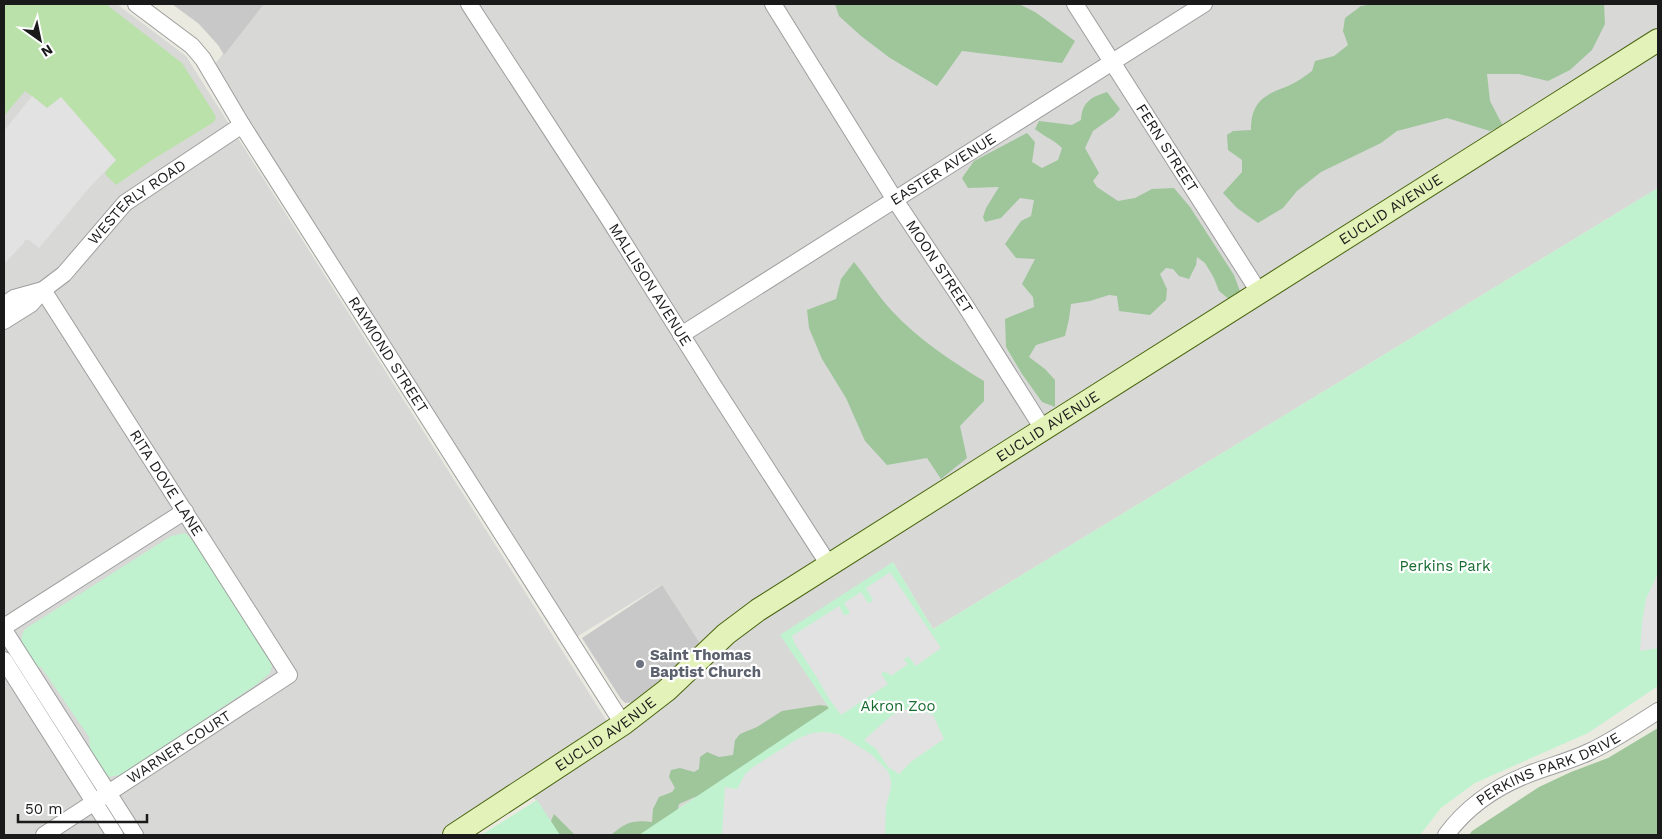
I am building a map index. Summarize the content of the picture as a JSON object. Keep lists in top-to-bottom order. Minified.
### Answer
{"streets":{"street":["FERN STREET","EASTER AVENUE","WESTERLY ROAD","EUCLID AVENUE","MOON STREET","MALLISON AVENUE","RAYMOND STREET","RITA DOVE LANE","WARNER COURT","PERKINS PARK DRIVE"]},"crossings":[["FERN STREET","EASTER AVENUE"],["FERN STREET","EUCLID AVENUE"],["EASTER AVENUE","MOON STREET"],["EASTER AVENUE","MALLISON AVENUE"],["WESTERLY ROAD","RAYMOND STREET"],["WESTERLY ROAD","RITA DOVE LANE"],["EUCLID AVENUE","MOON STREET"],["EUCLID AVENUE","MALLISON AVENUE"],["EUCLID AVENUE","RAYMOND STREET"],["RITA DOVE LANE","WARNER COURT"]],"parks":["Perkins Park","Akron Zoo"],"places":["Saint Thomas Baptist Church"],"scale_bar":"50 m","north":"bottom right"}
